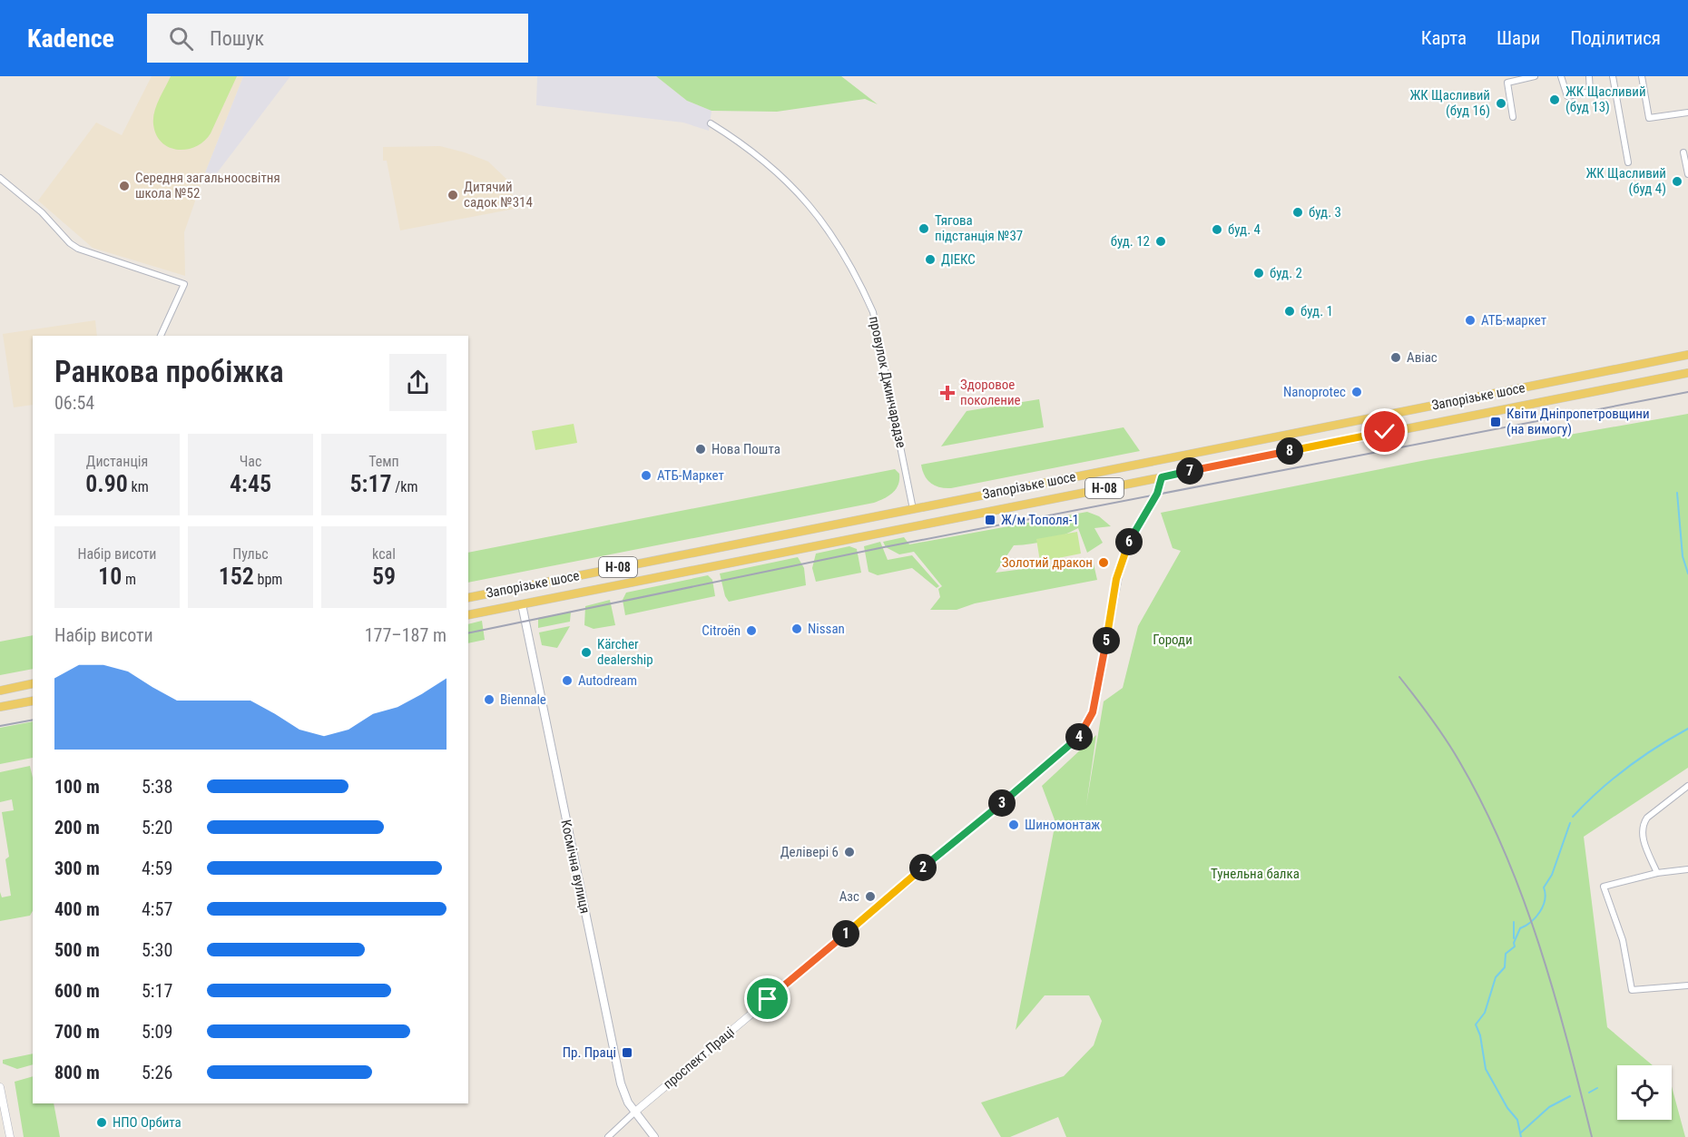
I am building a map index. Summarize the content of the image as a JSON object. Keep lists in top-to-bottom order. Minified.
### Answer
{"streets":{"main road":["Запорізьке шосе","Н-08","Космічна вулиця"],"street":["провулок Джинчарадзе","проспект Праці"]},"crossings":[["провулок Джинчарадзе","Запорізьке шосе"],["Запорізьке шосе","Космічна вулиця"],["Запорізьке шосе","проспект Праці"],["Космічна вулиця","проспект Праці"]],"parks":["Городи","Тунельна балка"],"places":{"other":["ЖК Щасливий (буд 13)","ЖК Щасливий (буд 16)","ЖК Щасливий (буд 4)","Середня загальноосвітня школа №52","Дитячий садок №314","буд. 3","Тягова пiдстанцiя №37","буд. 4","буд. 12","ДІЕКС","буд. 2","буд. 1","АТБ-маркет","Авіас","Nanoprotec","Нова Пошта","АТБ-Маркет","Золотий дракон","Nissan","Citroën","Kärcher dealership","Autodream","Biennale","Шиномонтаж","Делівері 6","Азс","НПО Орбита"],"health":["Здоровое поколение"],"transit":["Квіти Дніпропетровщини (на вимогу)","Ж/м Тополя-1","Пр. Праці"]},"page":{"header":"Kadence","search":"Пошук","nav":["Карта","Шари","Поділитися"],"heading":["Ранкова пробіжка","06:54"],"stats":[["Дистанція","0.90 km"],["Час","4:45"],["Темп","5:17 /km"],["Набір висоти","10 m"],["Пульс","152 bpm"],["kcal","59"]],"pins":["8","7","6","5","4","3","2","1"],"chart":["Набір висоти","177–187 m"],"list":[{"name":"100 m","note":"5:38"},{"name":"200 m","note":"5:20"},{"name":"300 m","note":"4:59"},{"name":"400 m","note":"4:57"},{"name":"500 m","note":"5:30"},{"name":"600 m","note":"5:17"},{"name":"700 m","note":"5:09"},{"name":"800 m","note":"5:26"}]}}
